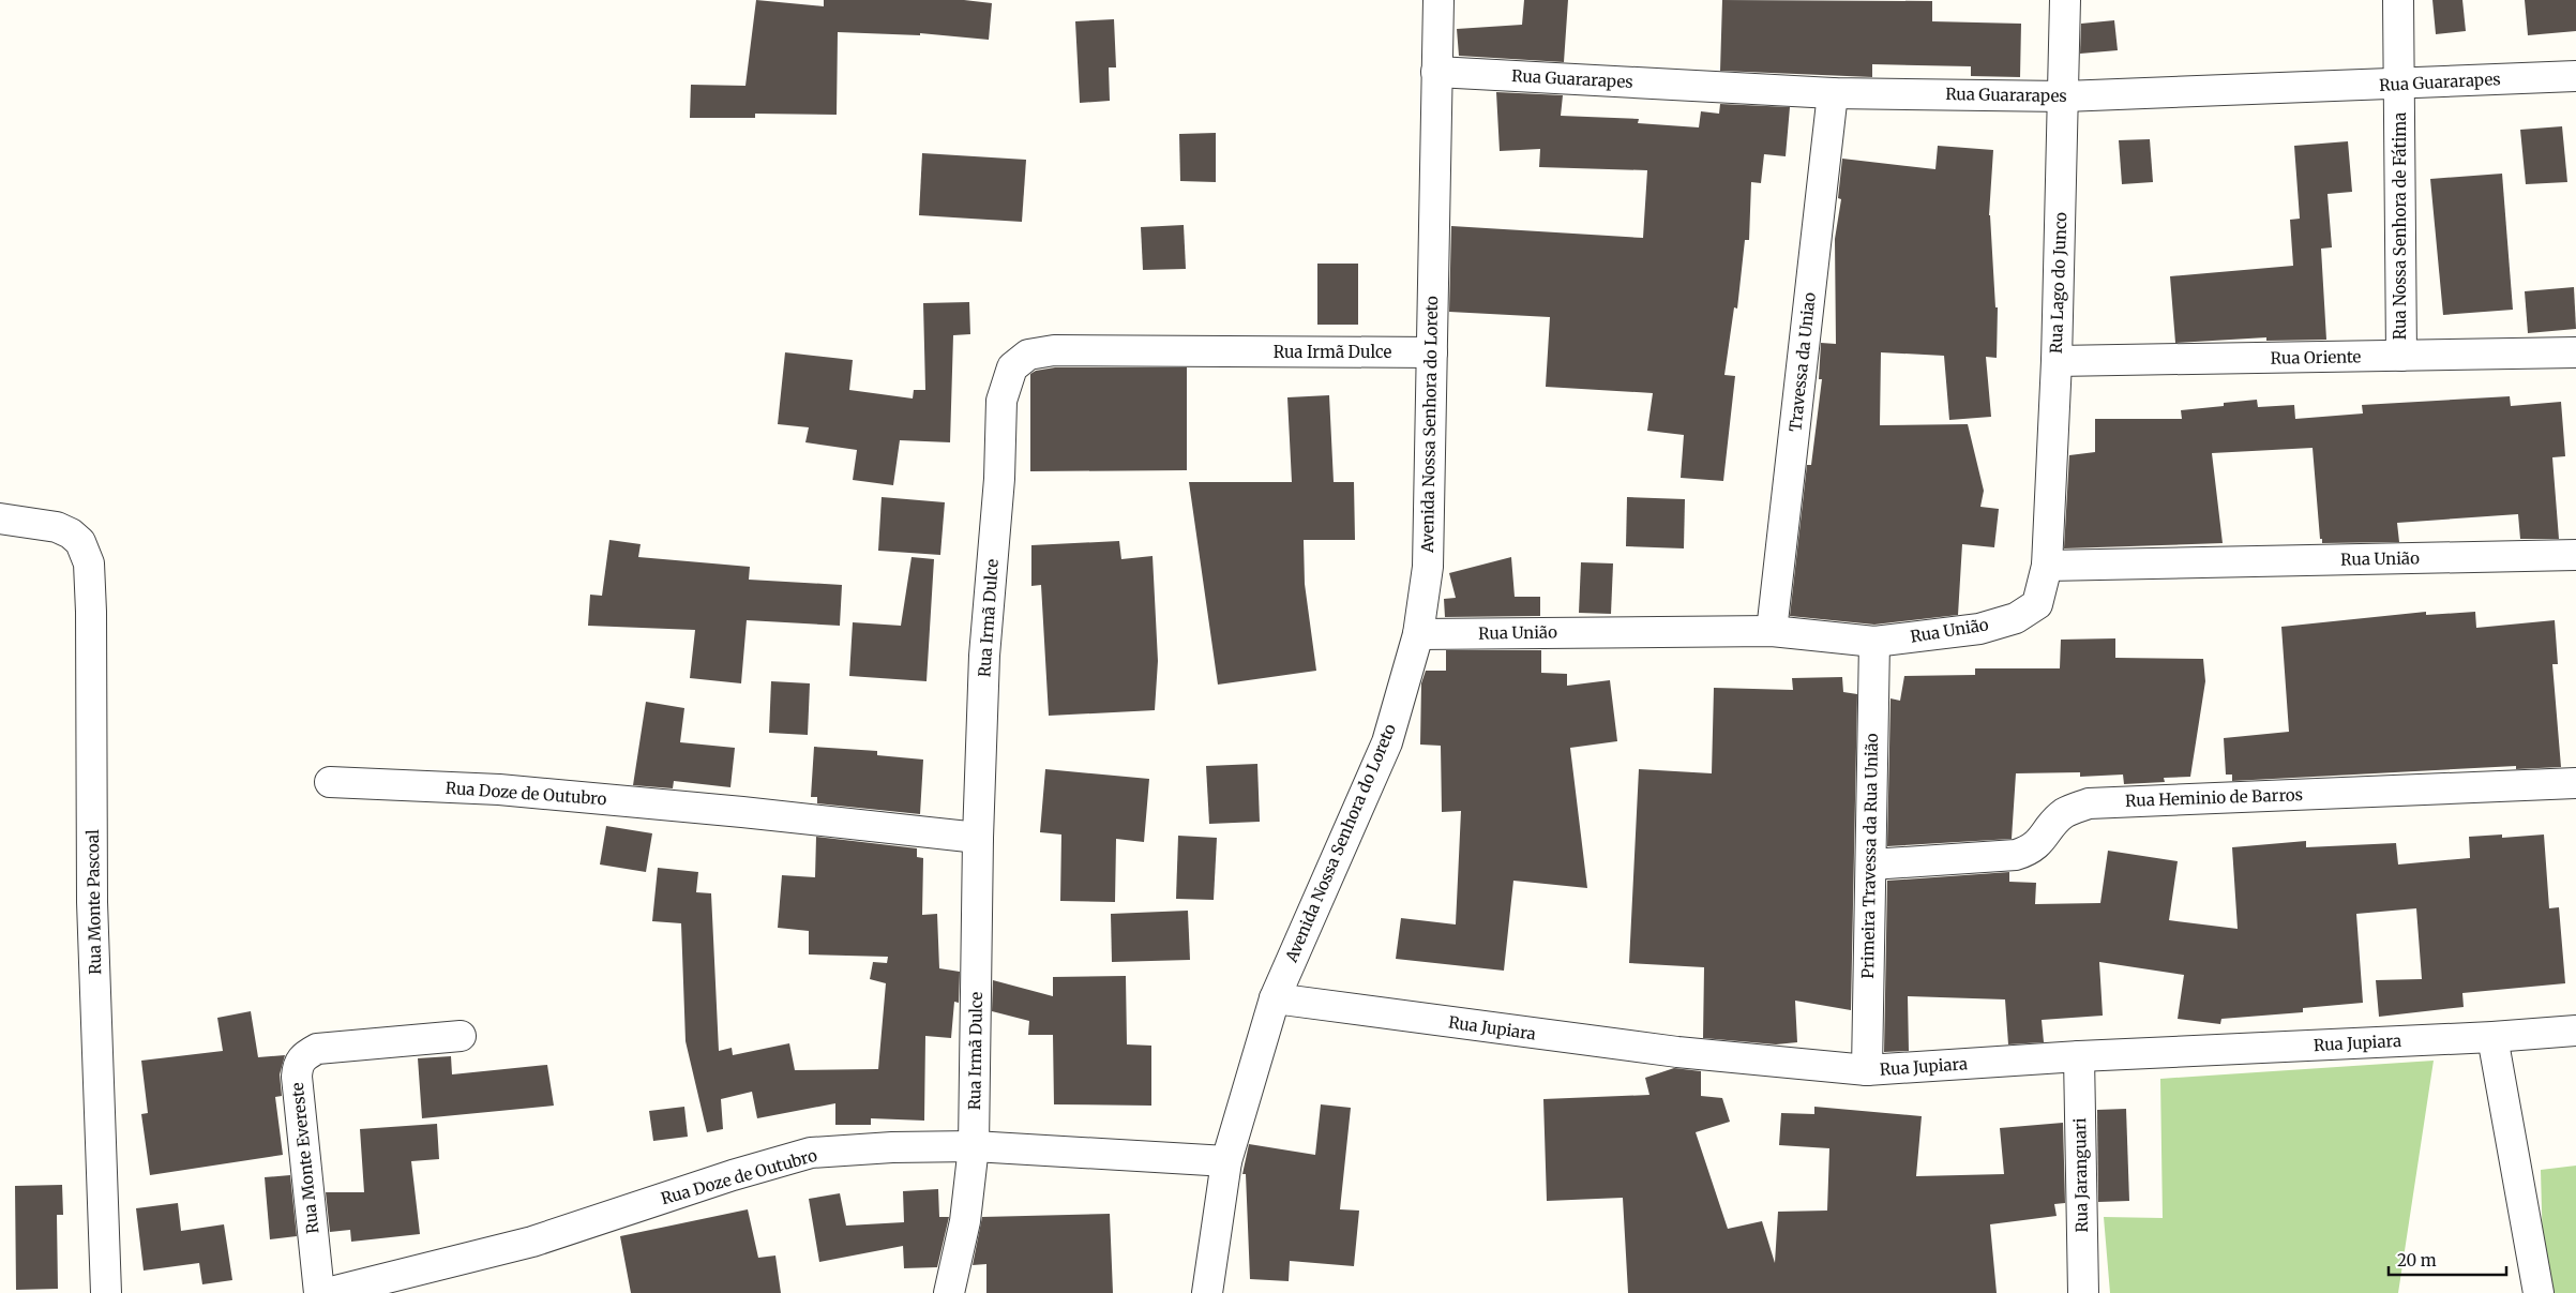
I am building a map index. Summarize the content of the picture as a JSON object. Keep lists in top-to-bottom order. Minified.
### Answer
{"streets":{"street":["Rua Guararapes","Rua Nossa Senhora de Fátima","Rua Lago do Junco","Rua Irmã Dulce","Rua Oriente","Travessa da Uniao","Avenida Nossa Senhora do Loreto","Rua União","Rua Doze de Outubro","Rua Heminio de Barros","Primeira Travessa da Rua União","Rua Monte Pascoal","Rua Jupiara","Rua Monte Evereste","Rua Jaranguari"]},"crossings":[["Rua Guararapes","Rua Nossa Senhora de Fátima"],["Rua Guararapes","Rua Lago do Junco"],["Rua Guararapes","Travessa da Uniao"],["Rua Guararapes","Avenida Nossa Senhora do Loreto"],["Rua Nossa Senhora de Fátima","Rua Oriente"],["Rua Lago do Junco","Rua Oriente"],["Rua Lago do Junco","Rua União"],["Rua Irmã Dulce","Avenida Nossa Senhora do Loreto"],["Rua Irmã Dulce","Rua Doze de Outubro"],["Travessa da Uniao","Rua União"],["Avenida Nossa Senhora do Loreto","Rua União"],["Avenida Nossa Senhora do Loreto","Rua Doze de Outubro"],["Avenida Nossa Senhora do Loreto","Rua Jupiara"],["Rua União","Primeira Travessa da Rua União"],["Rua Heminio de Barros","Primeira Travessa da Rua União"],["Primeira Travessa da Rua União","Rua Jupiara"],["Rua Jupiara","Rua Jaranguari"]],"scale_bar":"20 m"}
